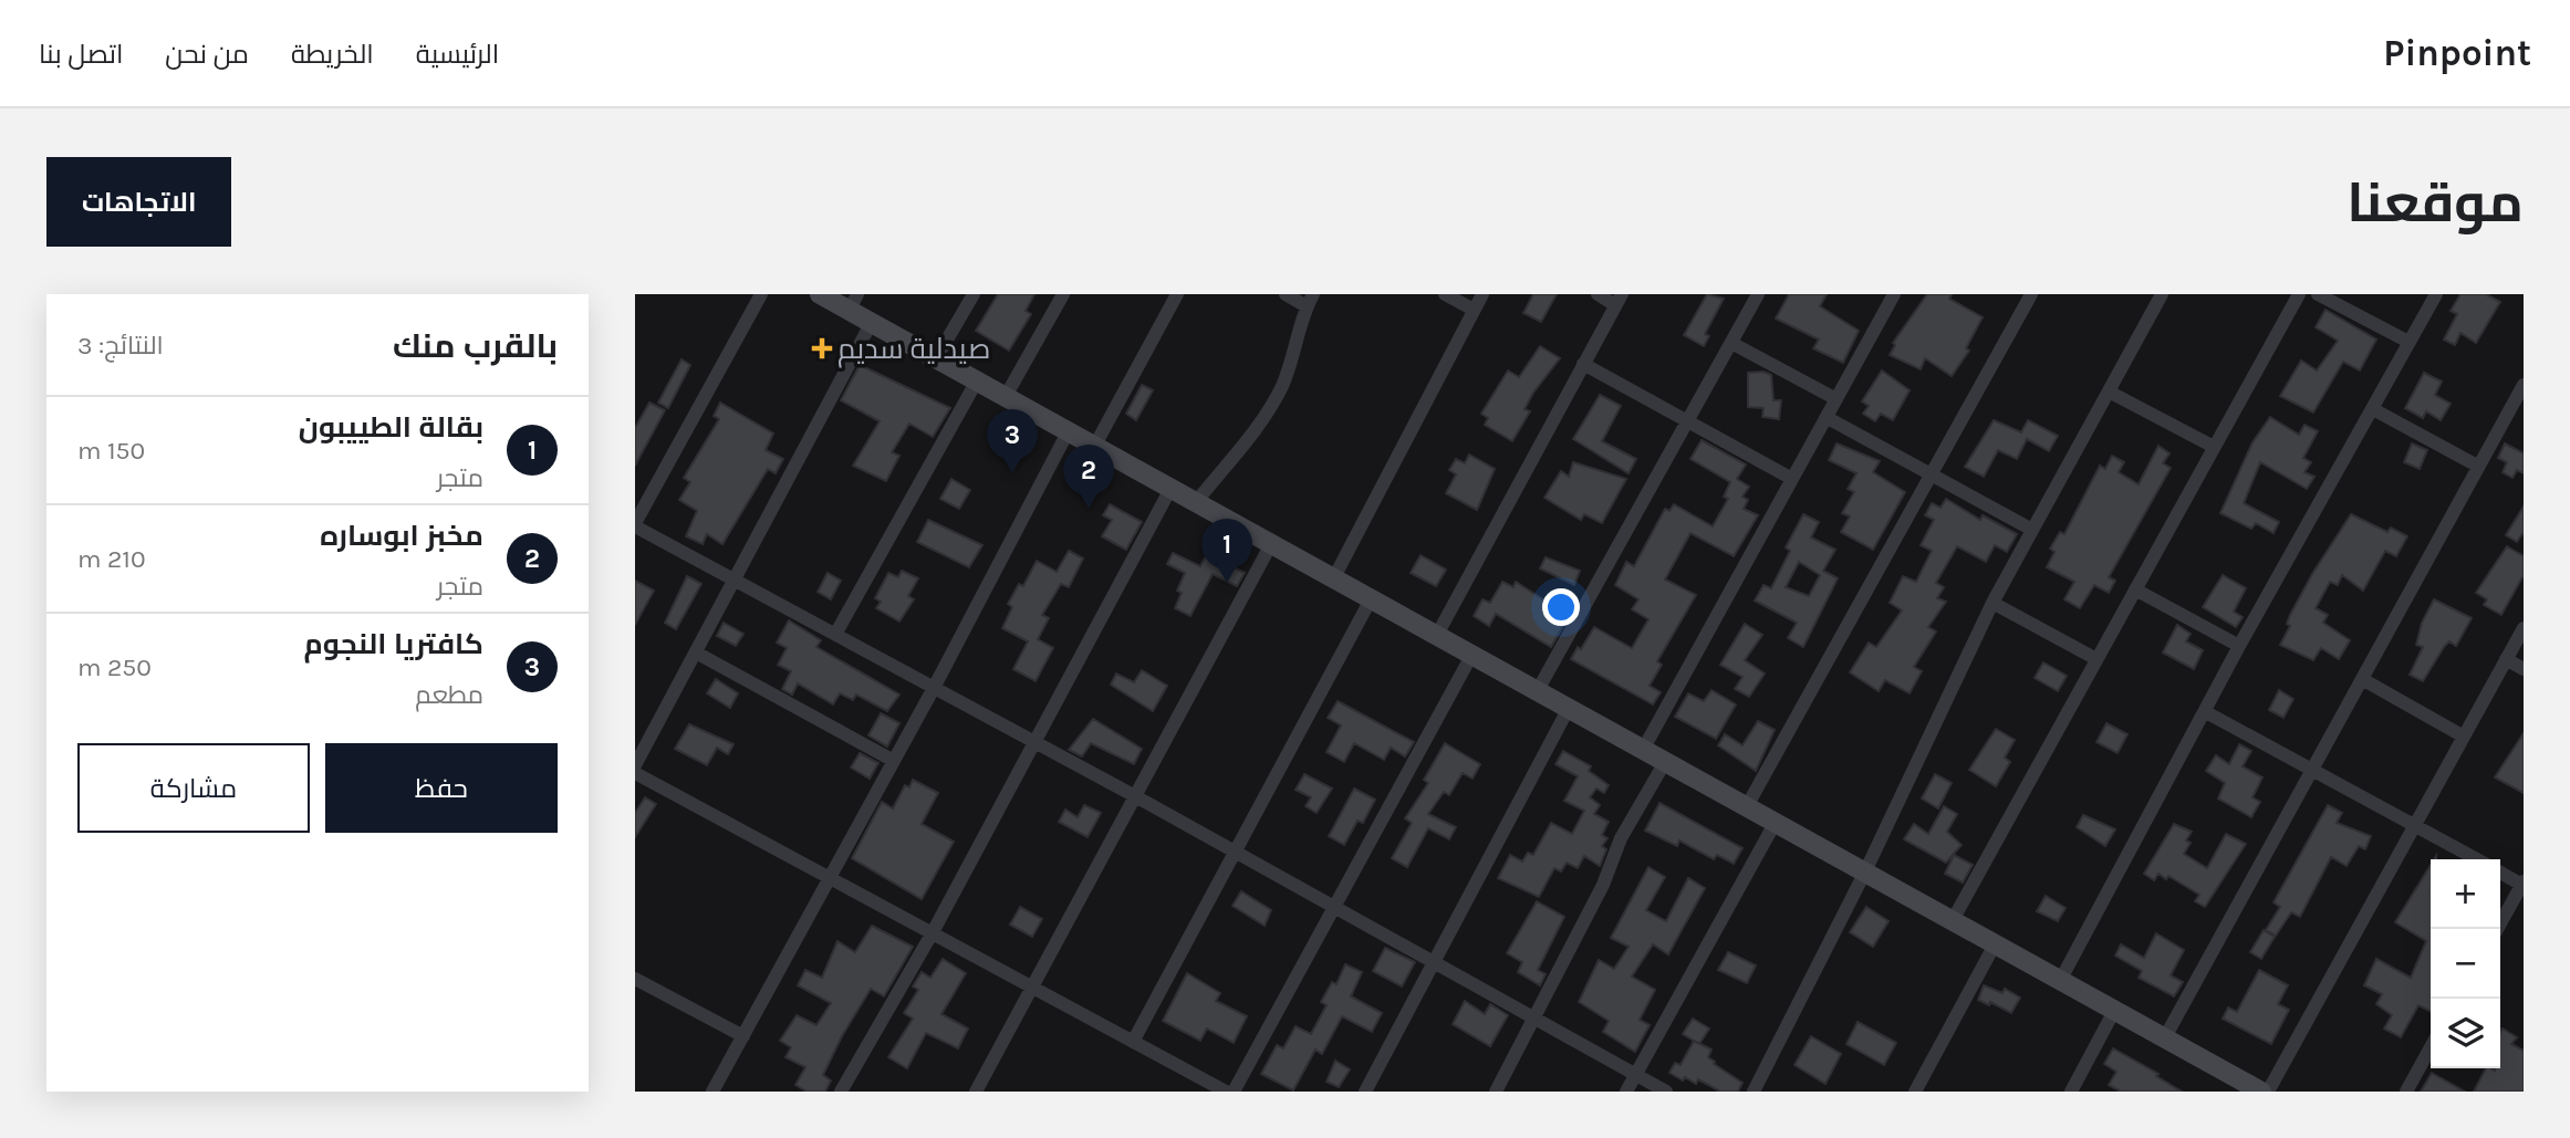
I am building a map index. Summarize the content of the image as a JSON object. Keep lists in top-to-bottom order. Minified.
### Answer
{"places":{"health":["صيدلية سديم"]},"page":{"header":"Pinpoint","nav":["الرئيسية","الخريطة","من نحن","اتصل بنا"],"title":"موقعنا","buttons":["الاتجاهات",["حفظ","مشاركة"]],"heading":["بالقرب منك","النتائج: 3"],"list":[{"mark":"1","name":"بقالة الطييبون","note":"متجر","value":"150 m"},{"mark":"2","name":"مخبز ابوساره","note":"متجر","value":"210 m"},{"mark":"3","name":"كافتريا النجوم","note":"مطعم","value":"250 m"}],"pins":["3","2","1"],"map_buttons":["+","−"]}}
